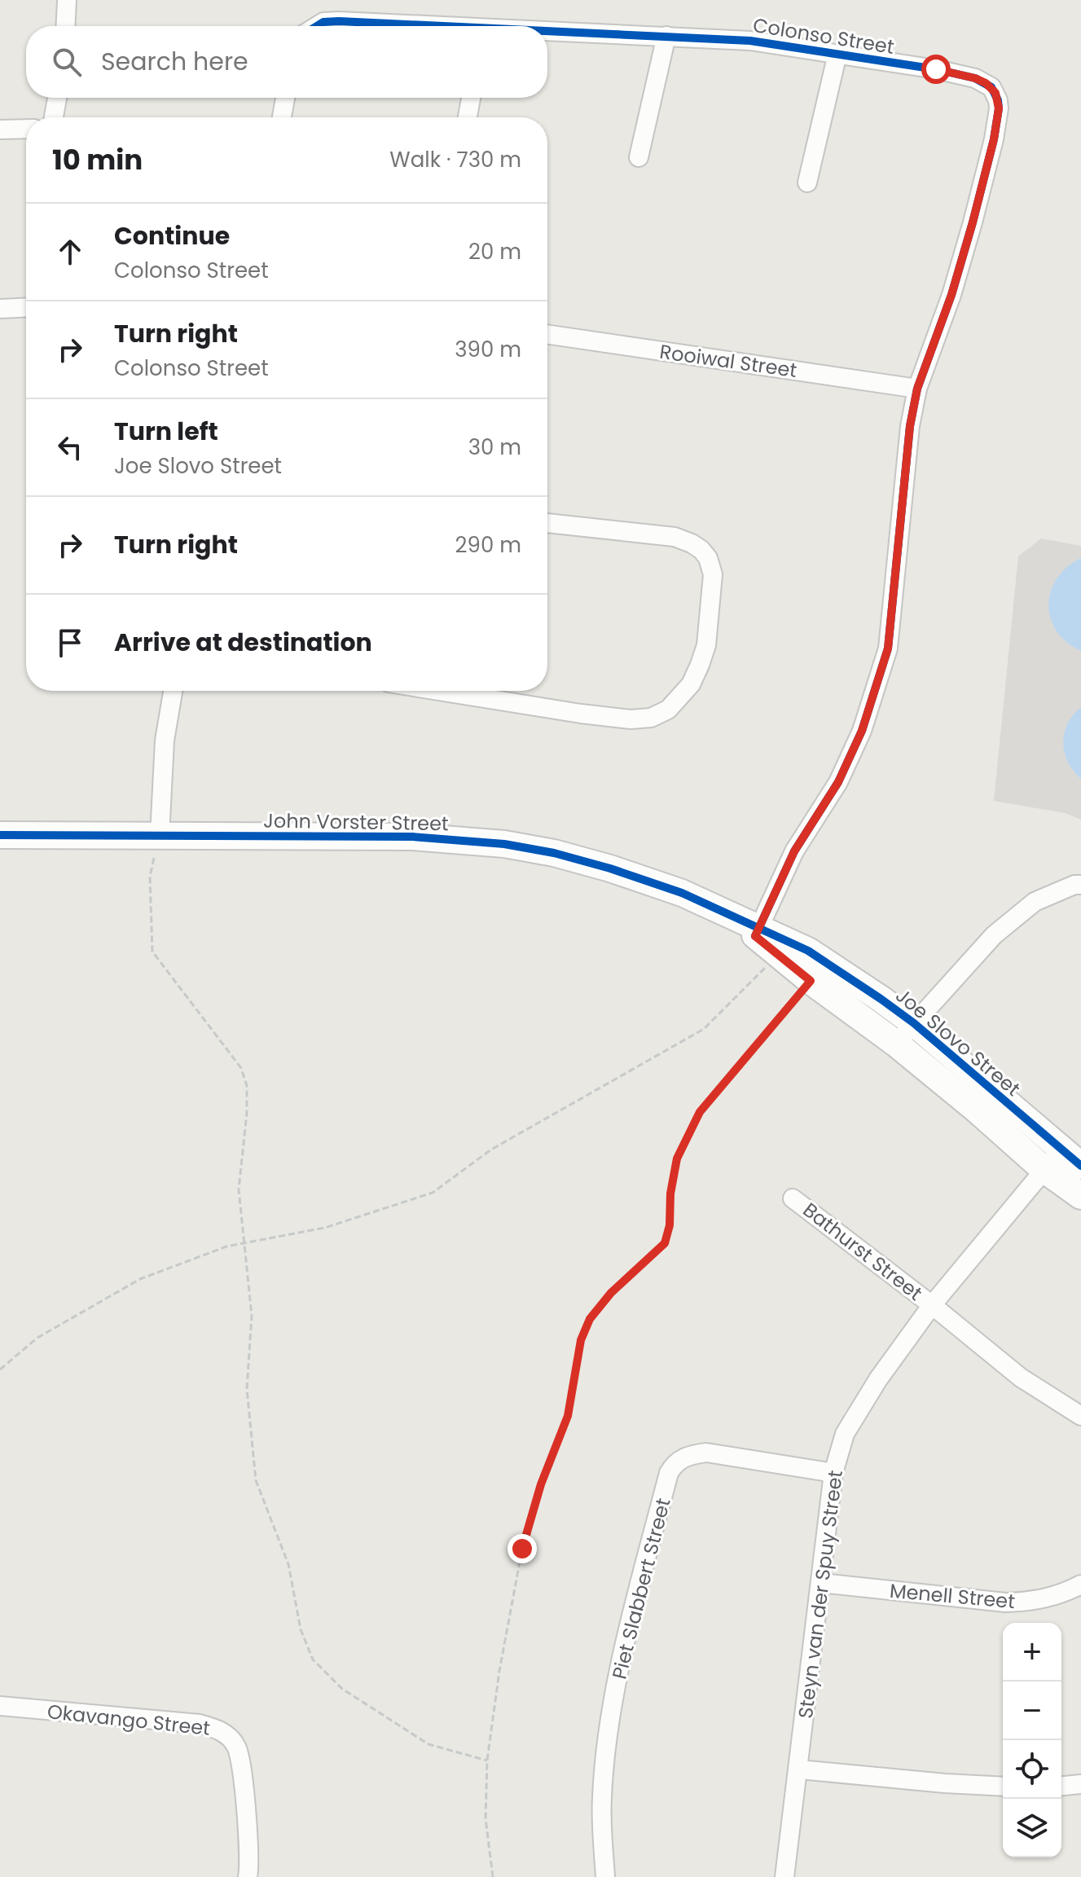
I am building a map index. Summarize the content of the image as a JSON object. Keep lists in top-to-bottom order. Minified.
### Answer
{"streets":{"street":["Colonso Street","Rooiwal Street","John Vorster Street","Joe Slovo Street","Bathurst Street","Piet Slabbert Street","Steyn van der Spuy Street","Menell Street","Okavango Street"]},"crossings":[["Colonso Street","Rooiwal Street"],["Colonso Street","John Vorster Street"],["Colonso Street","Joe Slovo Street"],["John Vorster Street","Joe Slovo Street"],["Joe Slovo Street","Steyn van der Spuy Street"],["Bathurst Street","Steyn van der Spuy Street"],["Piet Slabbert Street","Steyn van der Spuy Street"],["Steyn van der Spuy Street","Menell Street"]],"page":{"search":"Search here","heading":["10 min","Walk · 730 m"],"list":[["Continue","Colonso Street","20 m"],["Turn right","Colonso Street","390 m"],["Turn left","Joe Slovo Street","30 m"],["Turn right","290 m"],"Arrive at destination"],"map_buttons":["+","−"]}}
